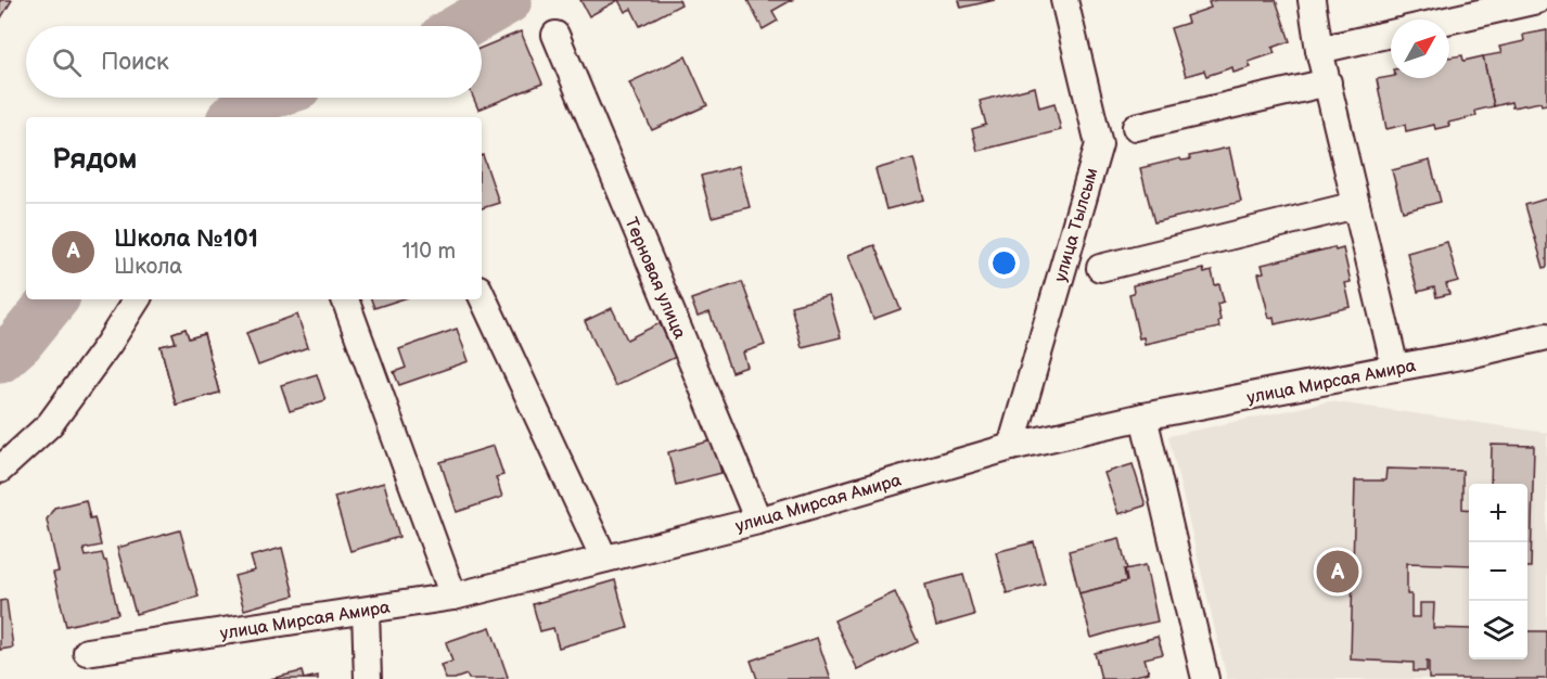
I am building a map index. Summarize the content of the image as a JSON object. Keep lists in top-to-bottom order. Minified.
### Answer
{"streets":{"street":["улица Тылсым","Терновая улица","улица Мирсая Амира"]},"crossings":[["улица Тылсым","улица Мирсая Амира"],["Терновая улица","улица Мирсая Амира"]],"north":"top right","page":{"search":"Поиск","heading":"Рядом","list":[{"mark":"A","name":"Школа №101","note":"Школа","value":"110 m"}],"map_buttons":["+","−"],"pins":"A"}}
